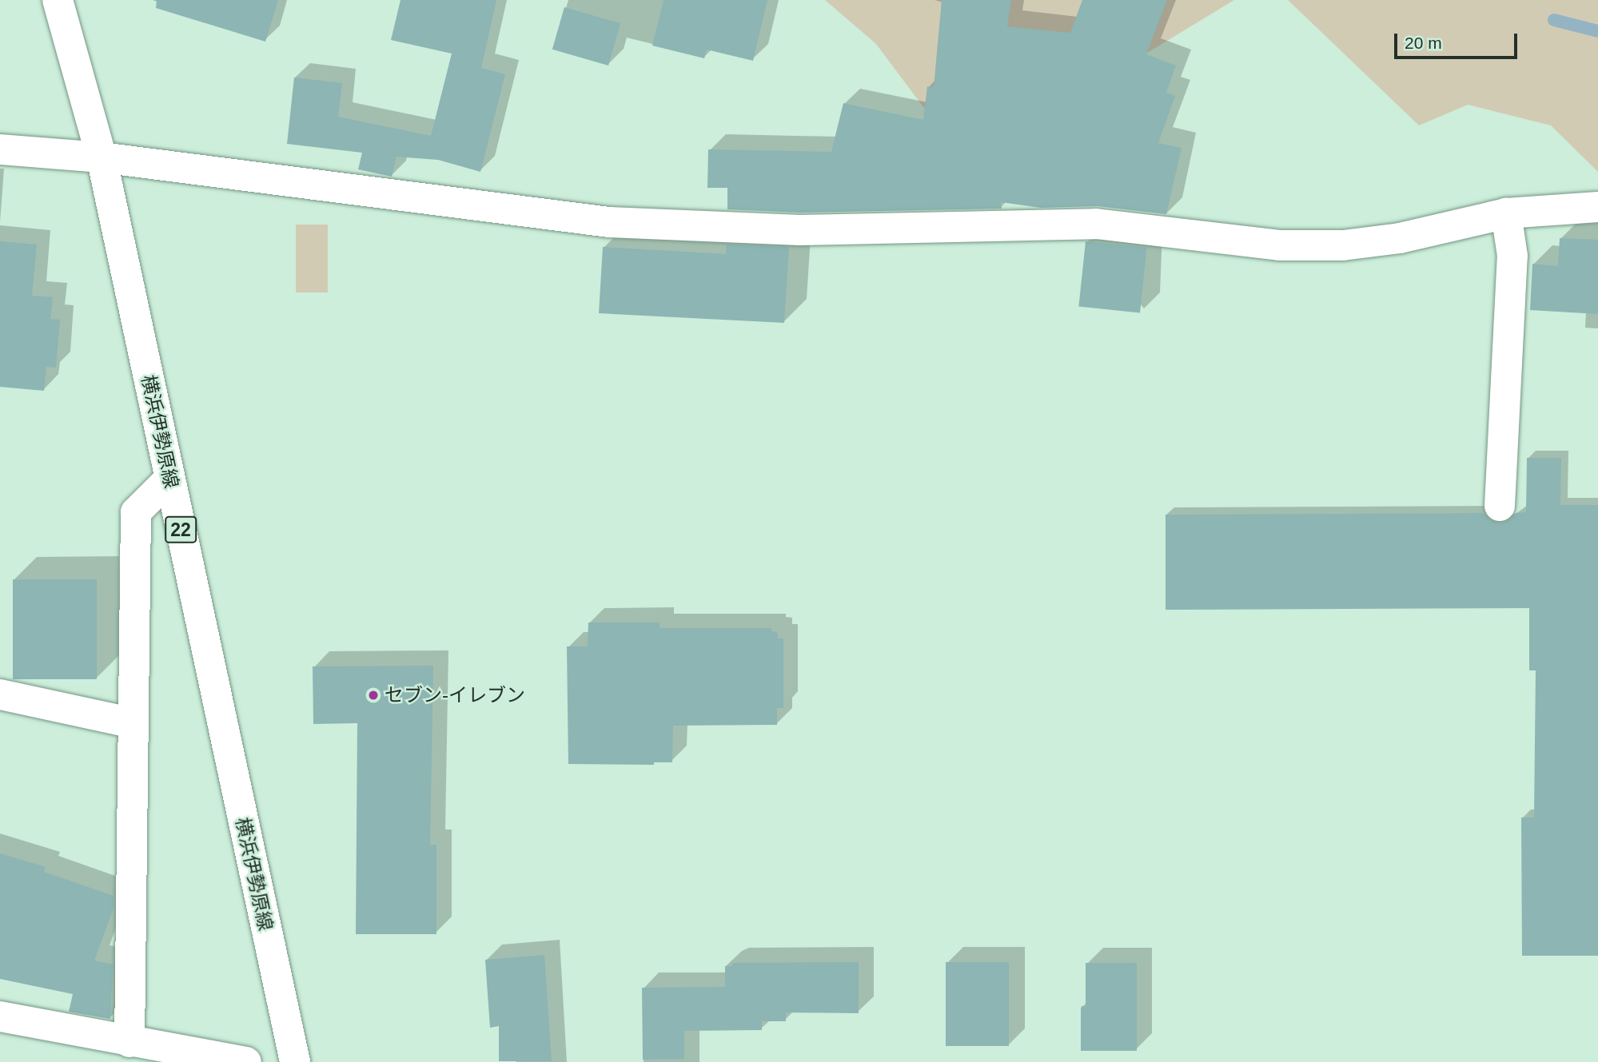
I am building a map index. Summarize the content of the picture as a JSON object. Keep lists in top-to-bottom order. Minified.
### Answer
{"streets":{"street":["横浜伊勢原線","22"]},"places":["セブン-イレブン"],"scale_bar":"20 m"}
